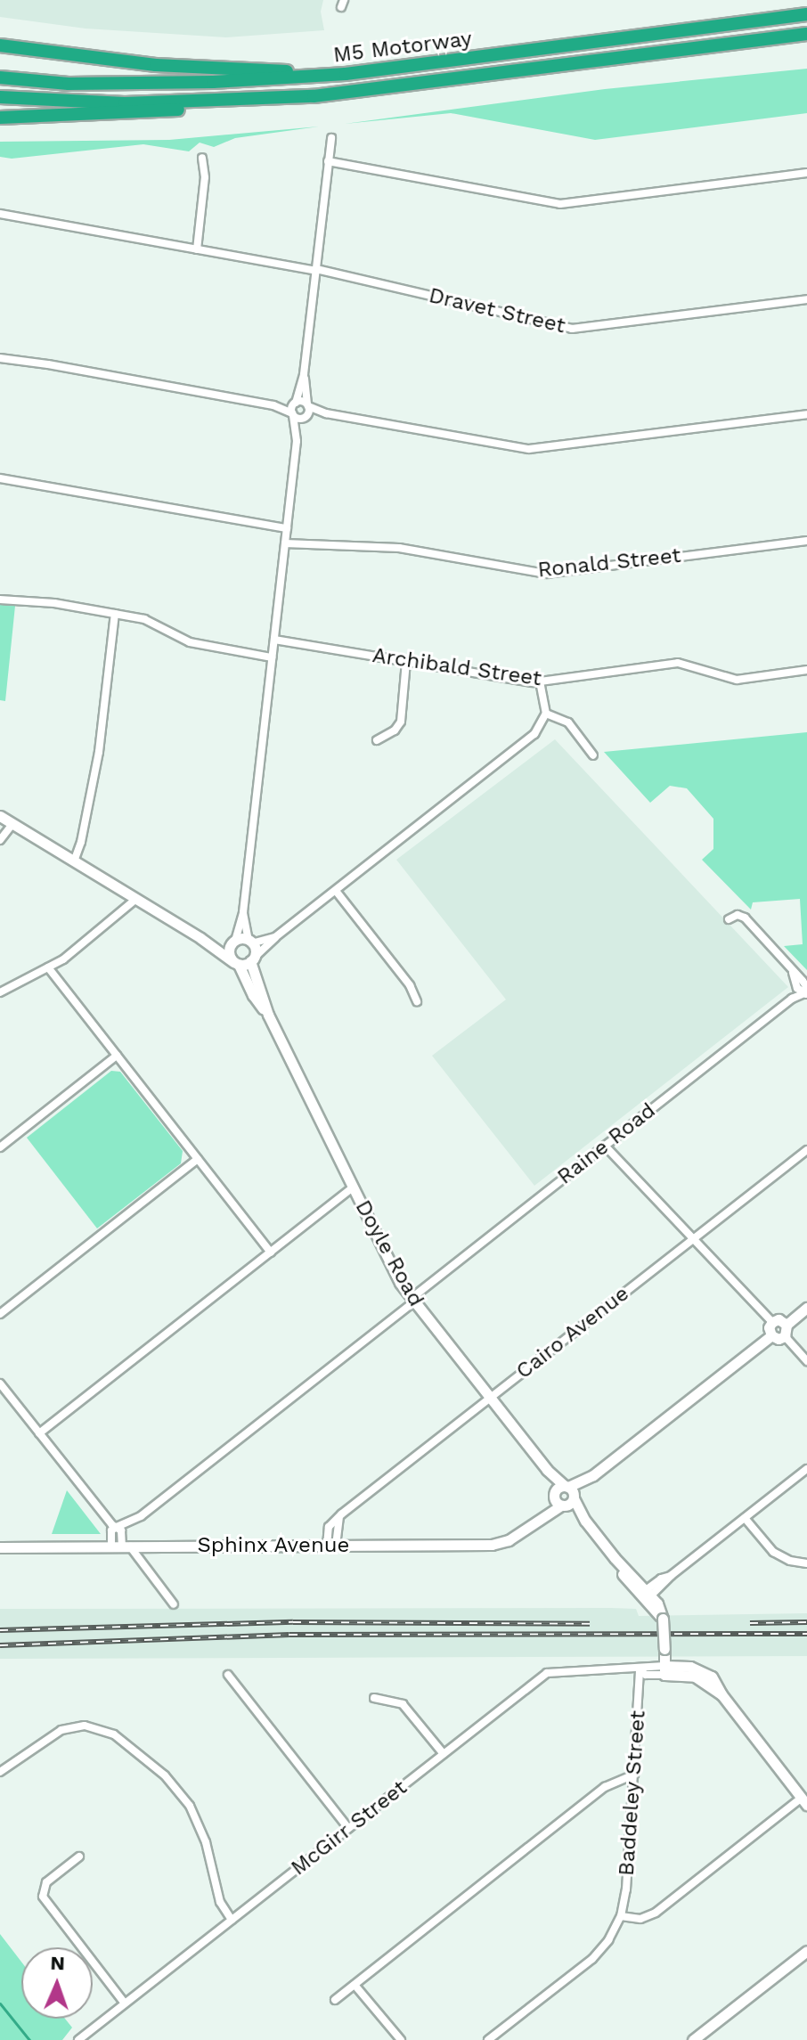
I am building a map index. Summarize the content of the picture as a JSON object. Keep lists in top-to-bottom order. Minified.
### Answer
{"streets":{"highway":["M5 Motorway"],"street":["Dravet Street","Ronald Street","Archibald Street","Raine Road","Doyle Road","Cairo Avenue","Sphinx Avenue","Baddeley Street","McGirr Street"]},"crossings":[["Raine Road","Doyle Road"],["Doyle Road","Cairo Avenue"],["Doyle Road","Sphinx Avenue"],["Cairo Avenue","Sphinx Avenue"],["Baddeley Street","McGirr Street"]],"north":"top"}
